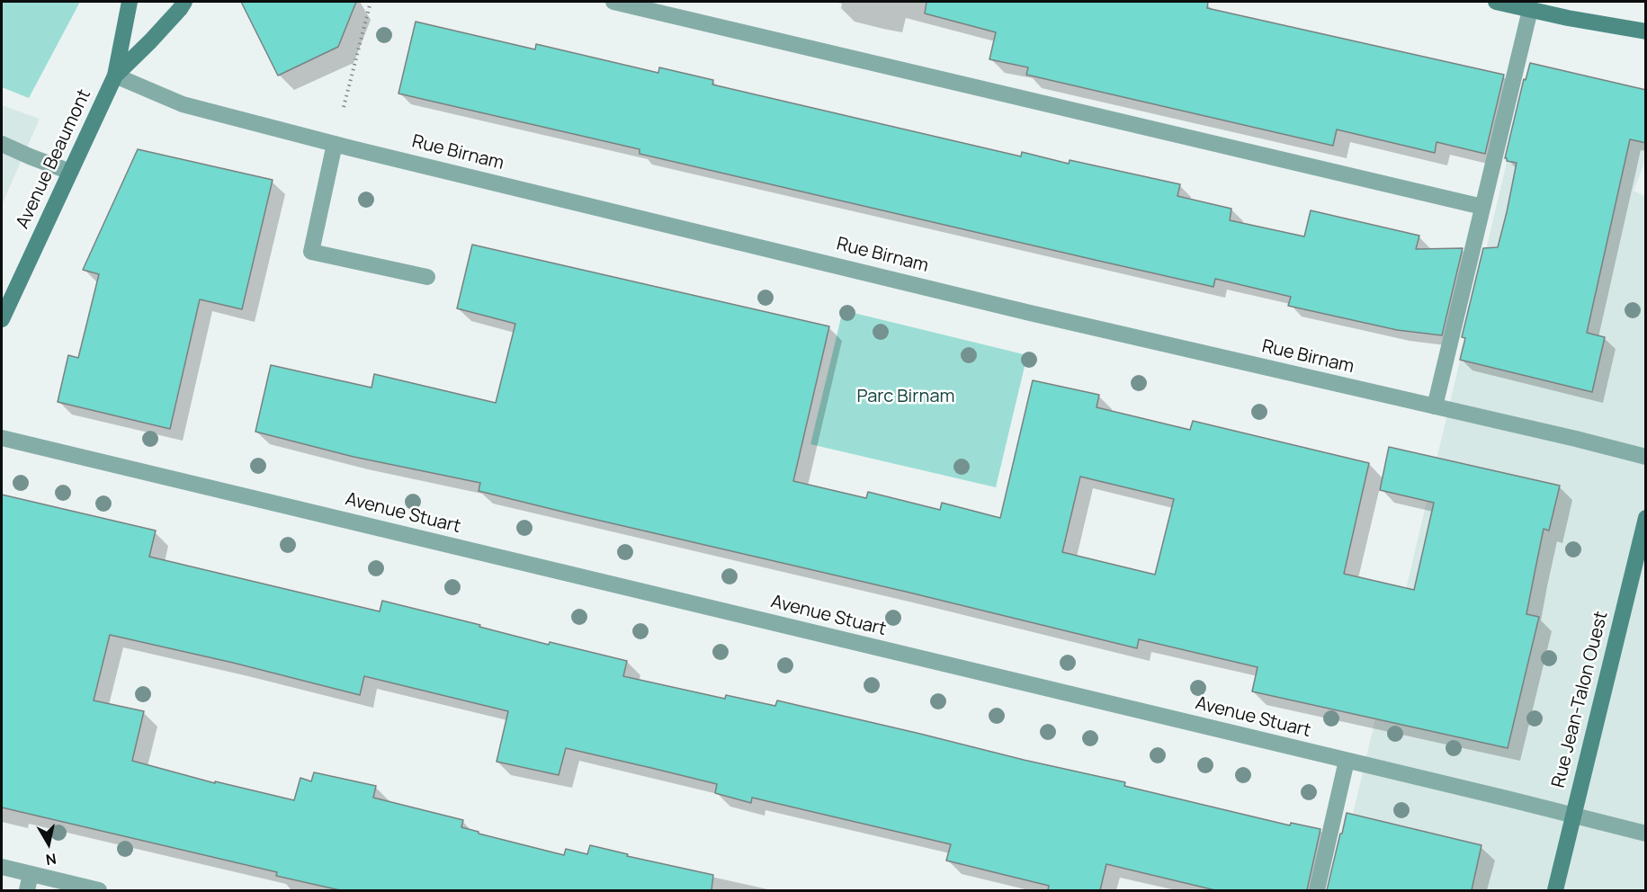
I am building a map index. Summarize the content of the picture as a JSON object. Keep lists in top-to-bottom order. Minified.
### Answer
{"streets":{"street":["Rue Birnam","Avenue Beaumont","Avenue Stuart","Rue Jean-Talon Ouest"]},"crossings":[["Rue Birnam","Avenue Beaumont"],["Avenue Stuart","Rue Jean-Talon Ouest"]],"parks":["Parc Birnam"],"north":"bottom"}
